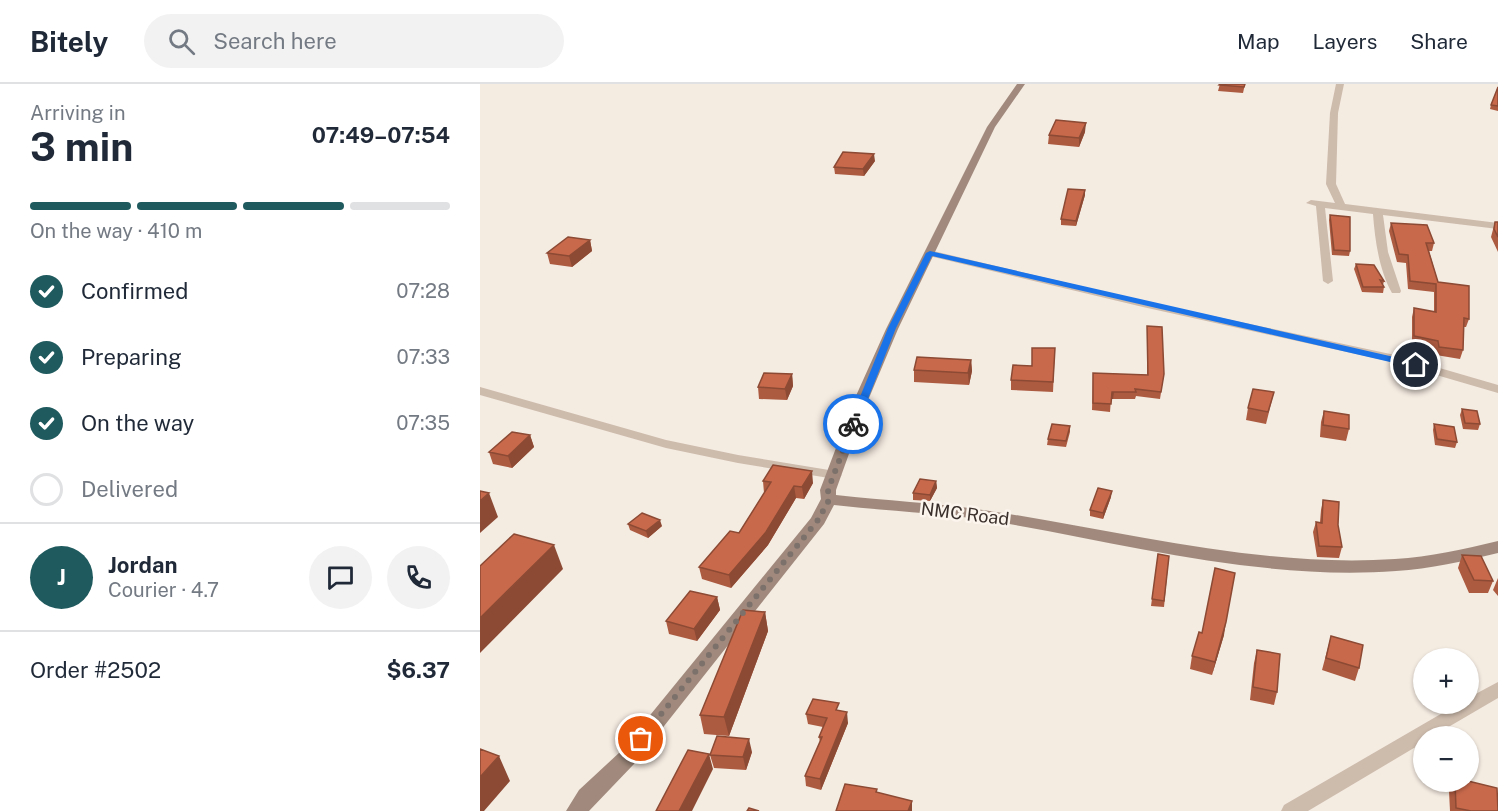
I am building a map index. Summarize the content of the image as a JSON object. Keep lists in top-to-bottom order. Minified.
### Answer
{"streets":{"street":["NMC Road"]},"page":{"header":"Bitely","search":"Search here","nav":["Map","Layers","Share"],"heading":["3 min","Arriving in","07:49–07:54"],"panel":["Jordan","Courier · 4.7","Order #2502","$6.37"],"bar":"On the way · 410 m","list":[["Confirmed","07:28"],["Preparing","07:33"],["On the way","07:35"],"Delivered"],"round":"J","map_buttons":["+","−"]}}
